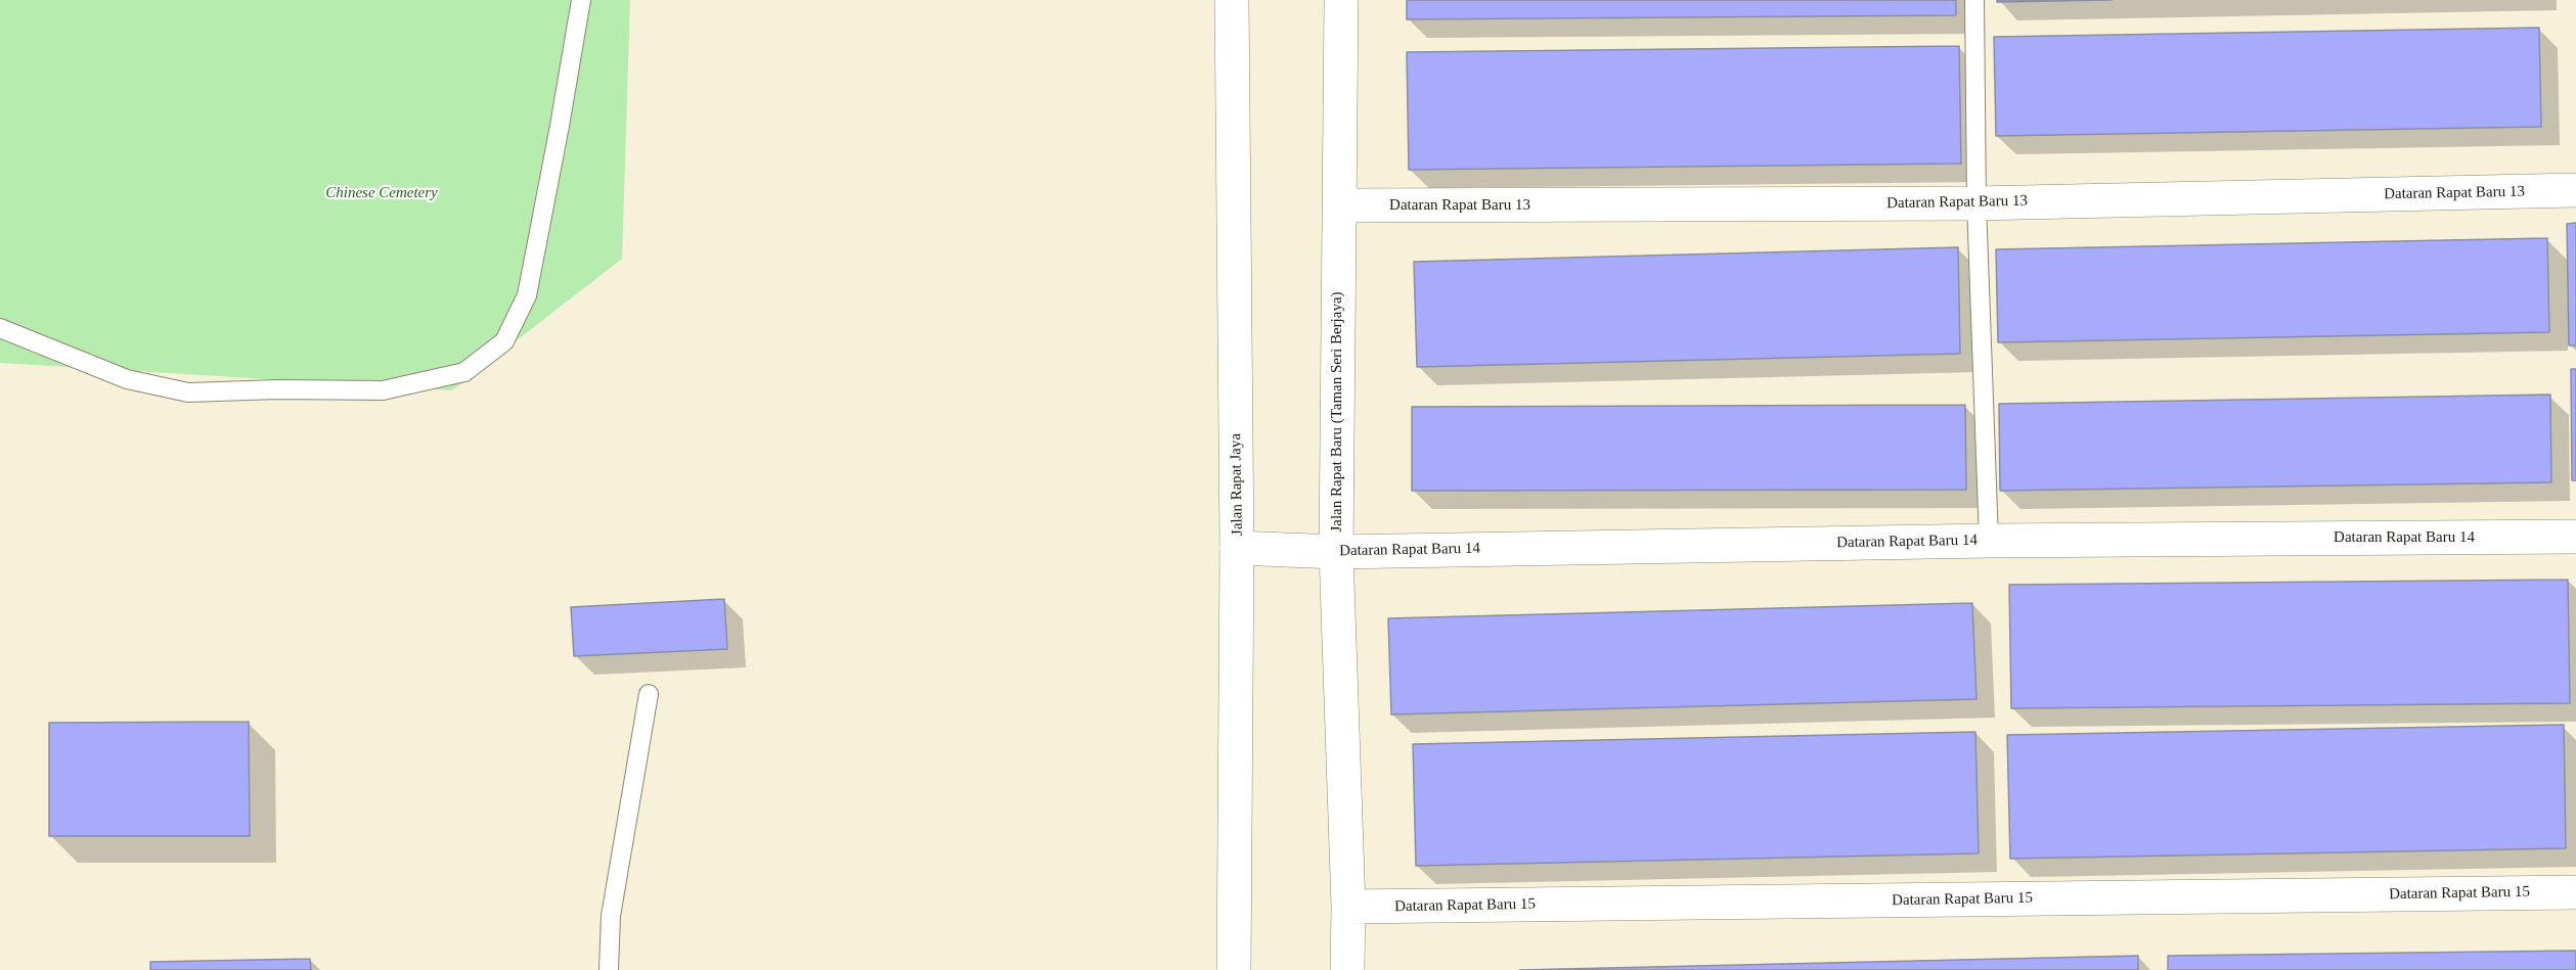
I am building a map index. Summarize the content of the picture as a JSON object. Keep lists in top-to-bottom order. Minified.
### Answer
{"streets":{"street":["Dataran Rapat Baru 13","Jalan Rapat Baru (Taman Seri Berjaya)","Jalan Rapat Jaya","Dataran Rapat Baru 14","Dataran Rapat Baru 15"]},"crossings":[["Dataran Rapat Baru 13","Jalan Rapat Baru (Taman Seri Berjaya)"],["Jalan Rapat Baru (Taman Seri Berjaya)","Dataran Rapat Baru 14"],["Jalan Rapat Baru (Taman Seri Berjaya)","Dataran Rapat Baru 15"],["Jalan Rapat Jaya","Dataran Rapat Baru 14"]],"parks":["Chinese Cemetery"]}
